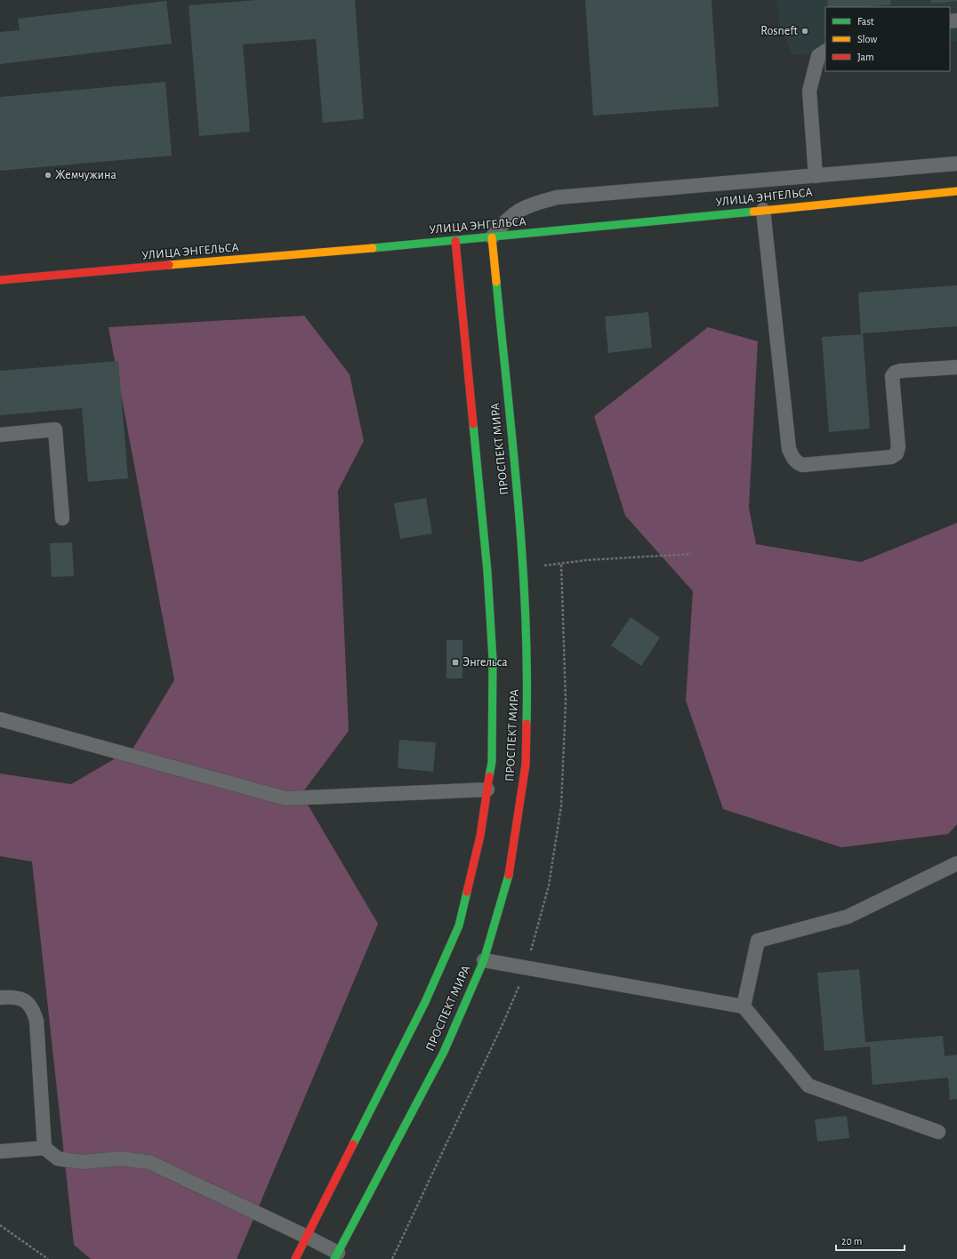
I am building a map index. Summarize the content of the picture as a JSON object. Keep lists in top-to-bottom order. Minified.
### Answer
{"streets":{"street":["УЛИЦА ЭНГЕЛЬСА","ПРОСПЕКТ МИРА"]},"crossings":[["УЛИЦА ЭНГЕЛЬСА","ПРОСПЕКТ МИРА"]],"places":{"other":["Rosneft","Жемчужина"],"transit":["Энгельса"]},"legend":["Fast","Slow","Jam"],"scale_bar":"20 m"}
